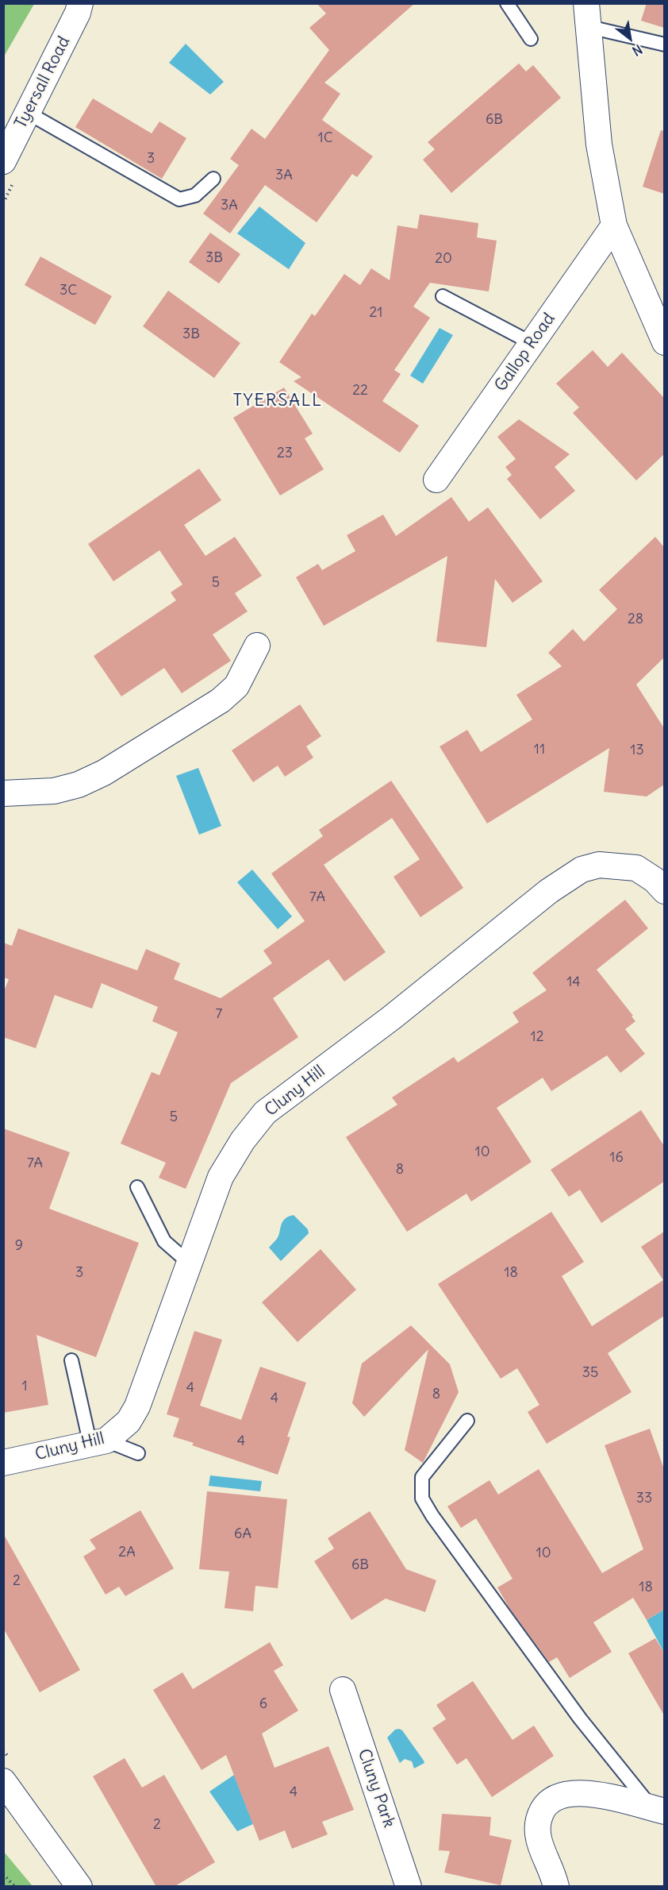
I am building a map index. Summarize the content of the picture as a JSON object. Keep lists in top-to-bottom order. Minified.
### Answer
{"streets":{"street":["Tyersall Road","Gallop Road","Cluny Hill","Cluny Park"]},"districts":["TYERSALL"],"house_numbers":["6B","1C","3","3A","3A","3B","20","3C","21","3B","22","23","5","28","11","13","7A","14","7","12","5","10","16","7A","8","9","3","18","35","1","4","8","4","4","33","6A","2A","10","6B","2","18","6","4","2"],"north":"bottom right"}
